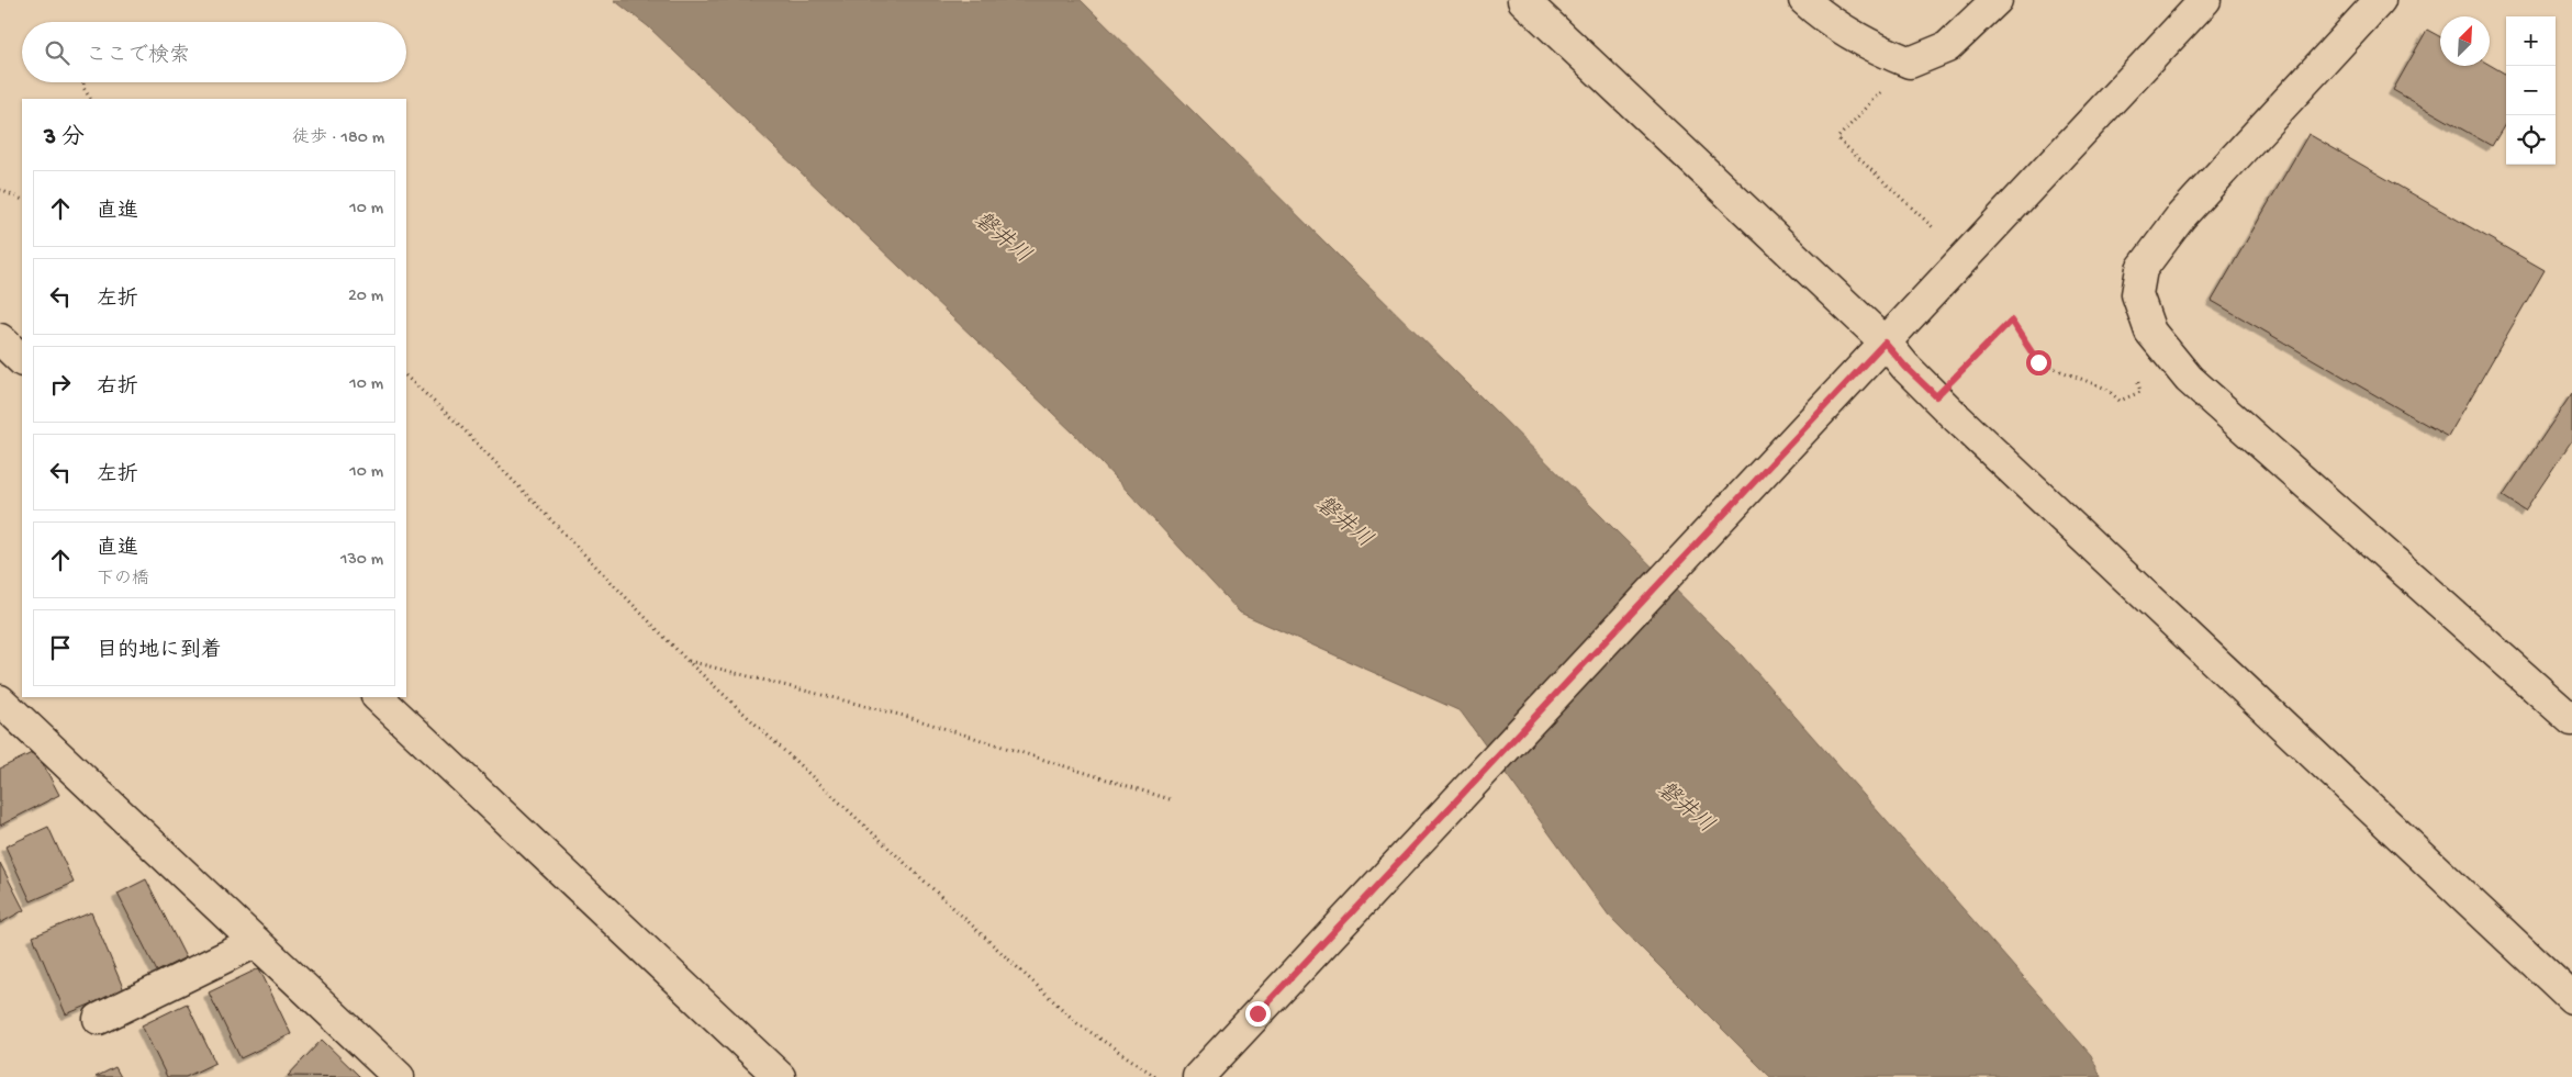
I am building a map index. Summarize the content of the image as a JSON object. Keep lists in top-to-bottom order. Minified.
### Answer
{"water":["磐井川"],"north":"top right","page":{"map_buttons":["+","−"],"search":"ここで検索","heading":["3 分","徒歩 · 180 m"],"list":[["直進","10 m"],["左折","20 m"],["右折","10 m"],["左折","10 m"],["直進","下の橋","130 m"],"目的地に到着"]}}
